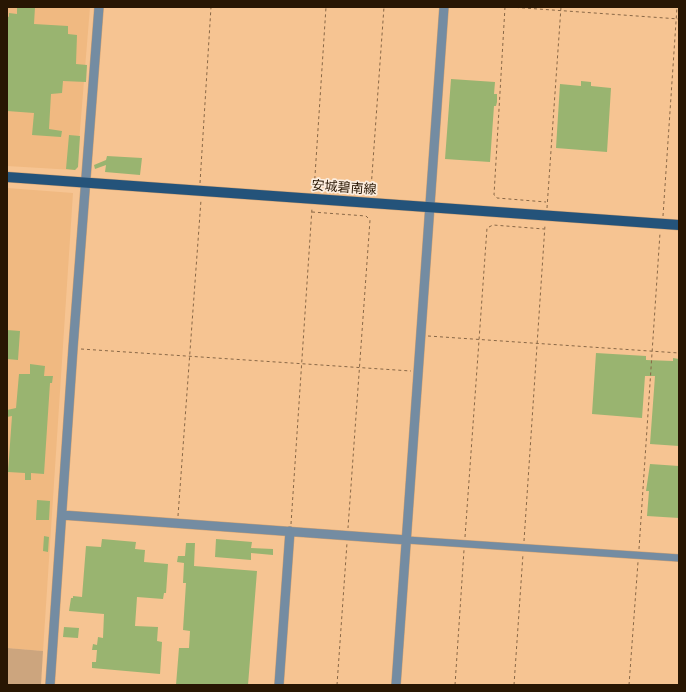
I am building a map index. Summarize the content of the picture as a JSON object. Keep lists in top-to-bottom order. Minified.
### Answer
{"streets":{"main road":["安城碧南線"]}}
